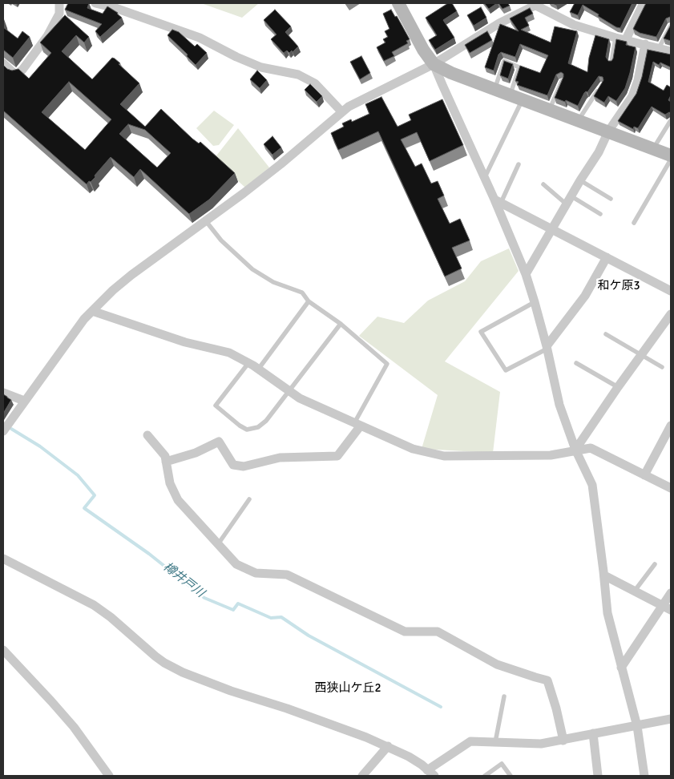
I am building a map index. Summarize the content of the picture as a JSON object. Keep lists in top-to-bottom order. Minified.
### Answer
{"districts":["和ケ原3","西狭山ケ丘2"],"water":["樽井戸川"]}
